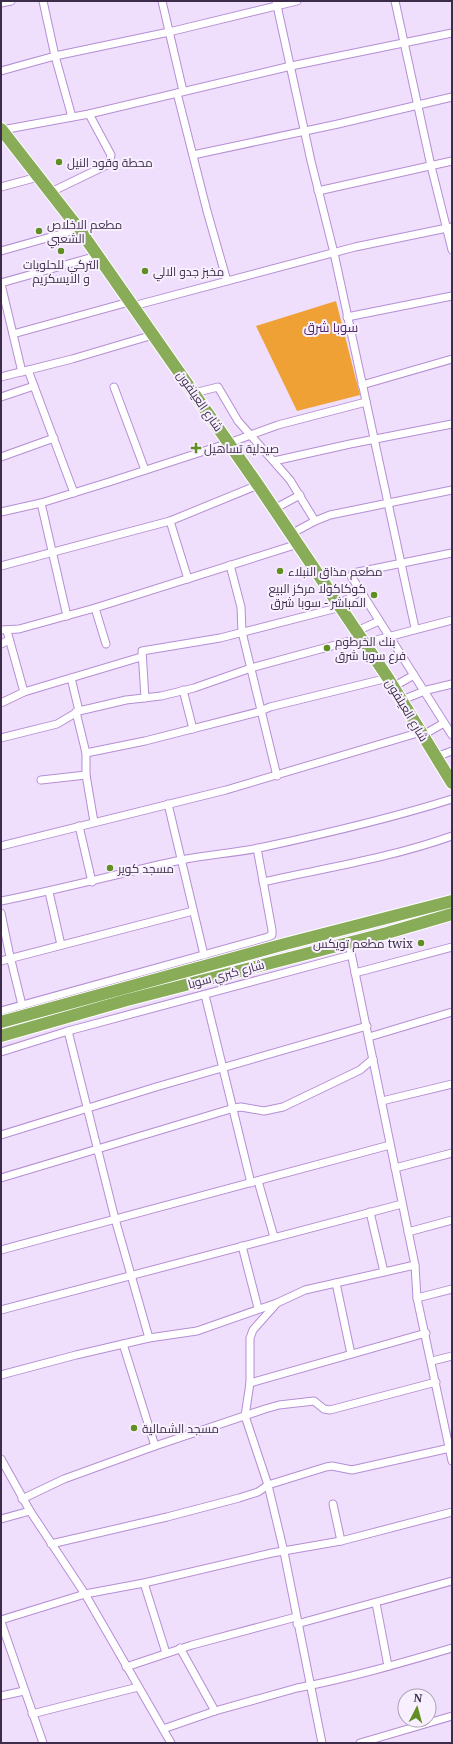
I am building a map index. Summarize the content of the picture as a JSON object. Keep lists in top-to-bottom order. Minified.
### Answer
{"streets":{"highway":["شارع العيلفون","شارع كبري سوبا"]},"districts":["سوبا شرق"],"places":{"other":["محطة وقود النيل","مطعم الاخلاص الشعبي","التركي للحلويات و الايسكريم","مخبز جدو الالي","مطعم مذاق النبلاء","كوكاكولا مركز البيع المباشر - سوبا شرق","بنك الخرطوم فرع سوبا شرق","مسجد كوير","مطعم تويكس twix","مسجد الشمالية"],"health":["صيدلية تساهيل"]},"north":"top"}
